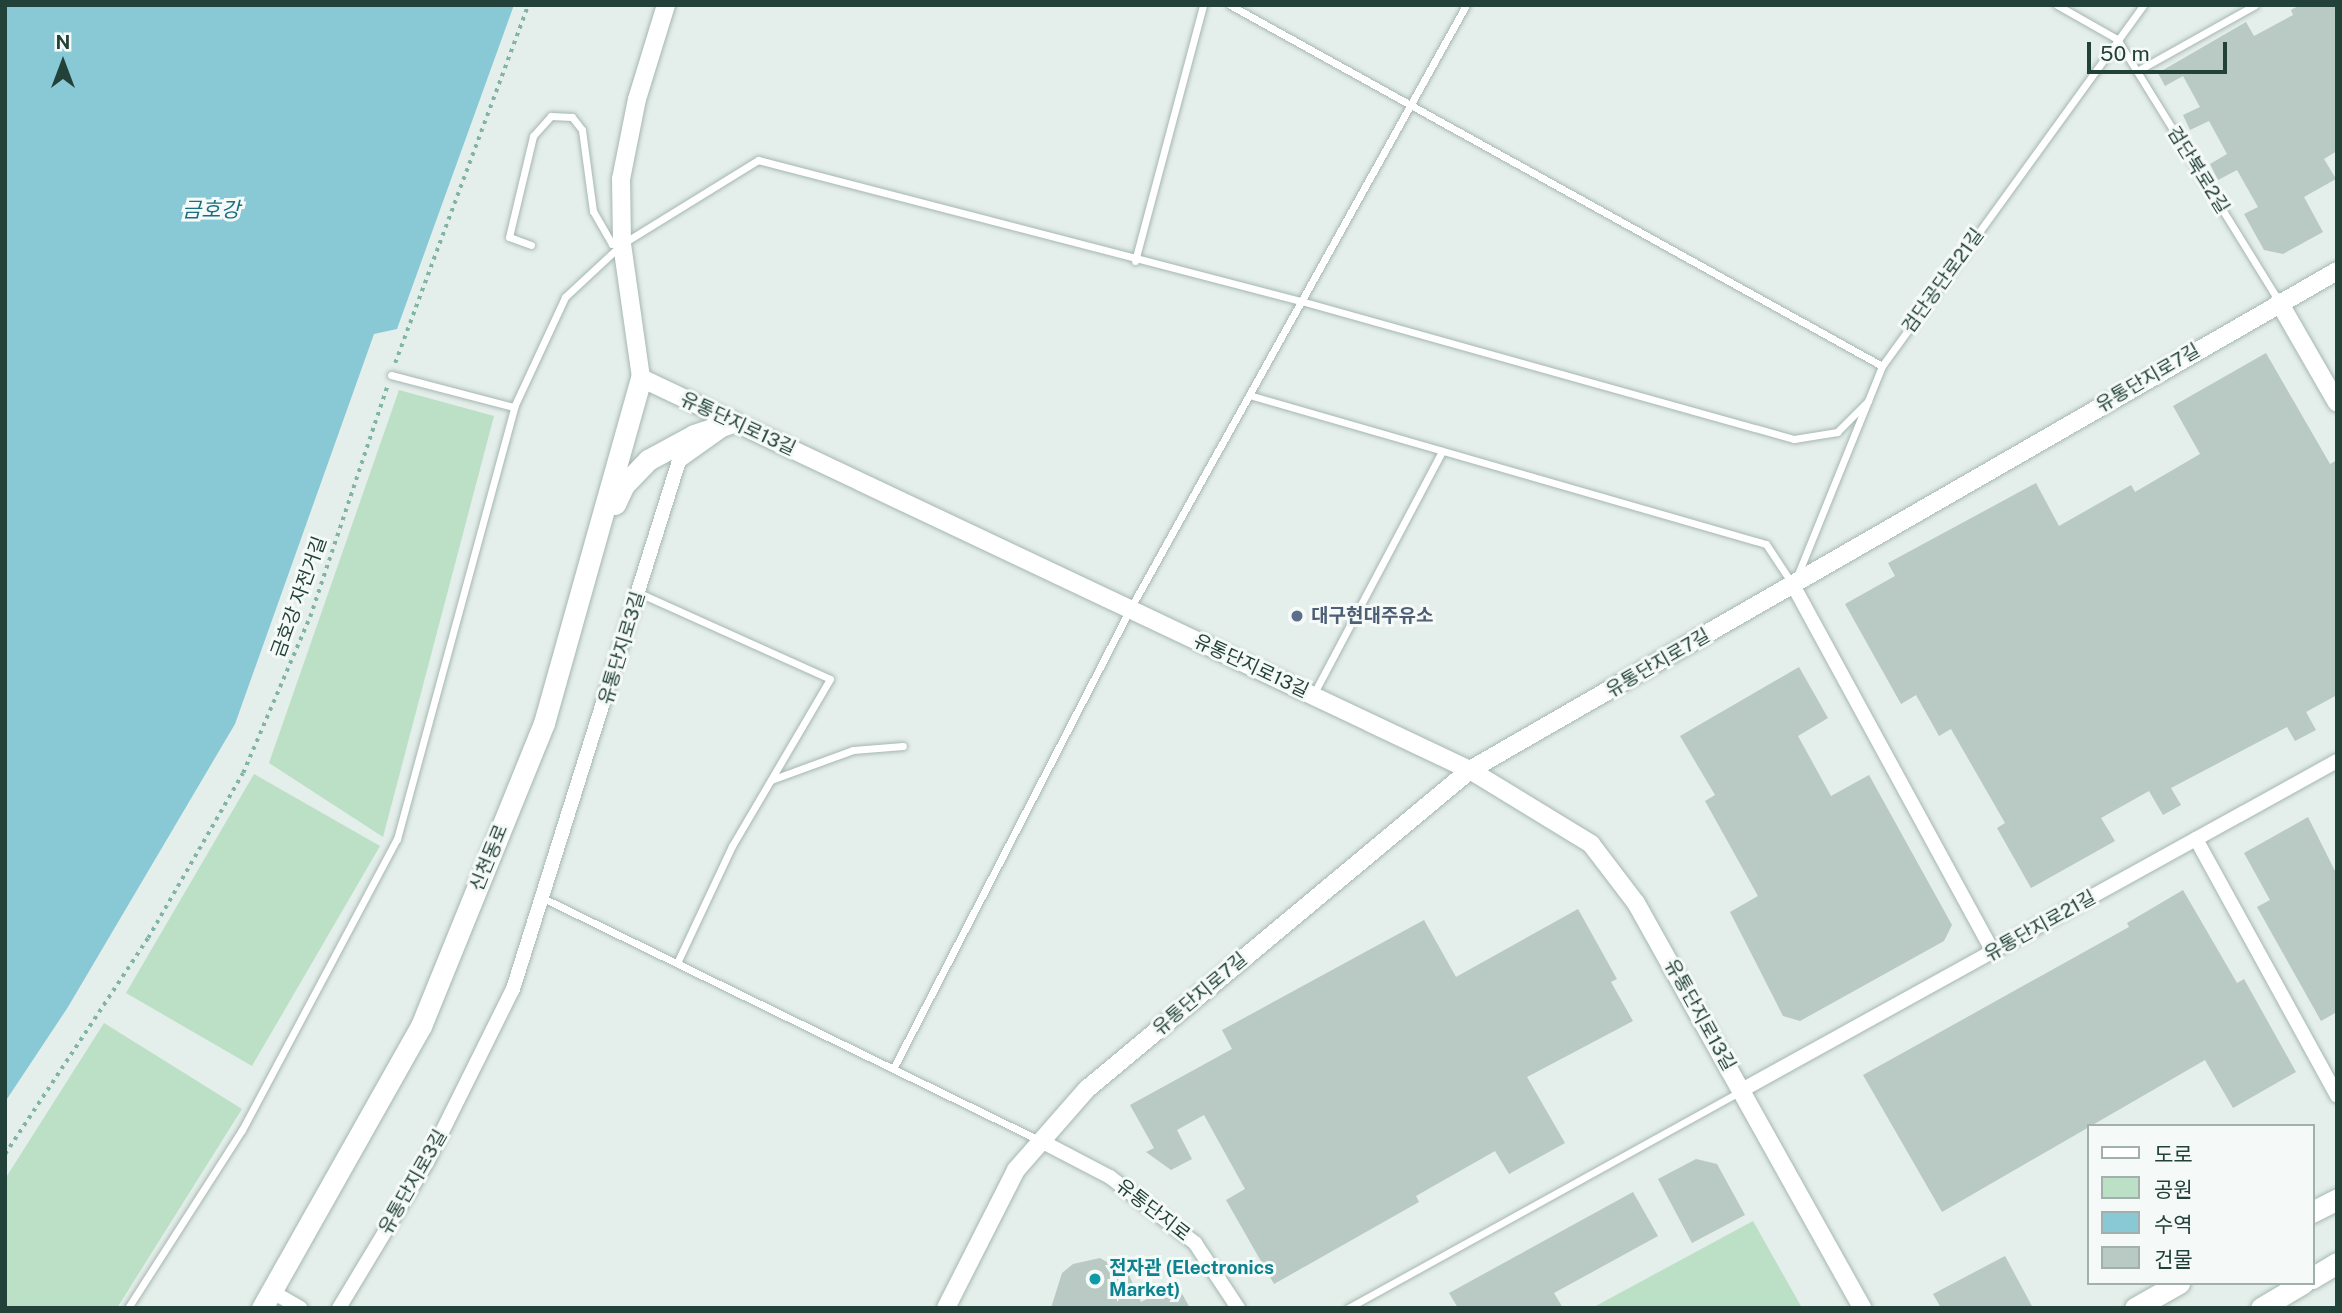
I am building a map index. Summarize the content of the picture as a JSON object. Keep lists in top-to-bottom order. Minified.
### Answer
{"streets":{"main road":["신천동로"],"street":["유통단지로7길","유통단지로13길","유통단지로3길","유통단지로21길","유통단지로"],"lane":["검단북로2길","검단공단로21길"],"path":["금호강 자전거길"]},"crossings":[["검단북로2길","검단공단로21길"],["검단북로2길","유통단지로7길"],["검단공단로21길","유통단지로7길"],["유통단지로7길","유통단지로13길"],["유통단지로7길","유통단지로"],["유통단지로13길","유통단지로3길"],["유통단지로13길","신천동로"],["유통단지로13길","유통단지로21길"]],"water":["금호강"],"places":["대구현대주유소","전자관 (Electronics Market)"],"legend":["도로","공원","수역","건물"],"scale_bar":"50 m","north":"top"}
